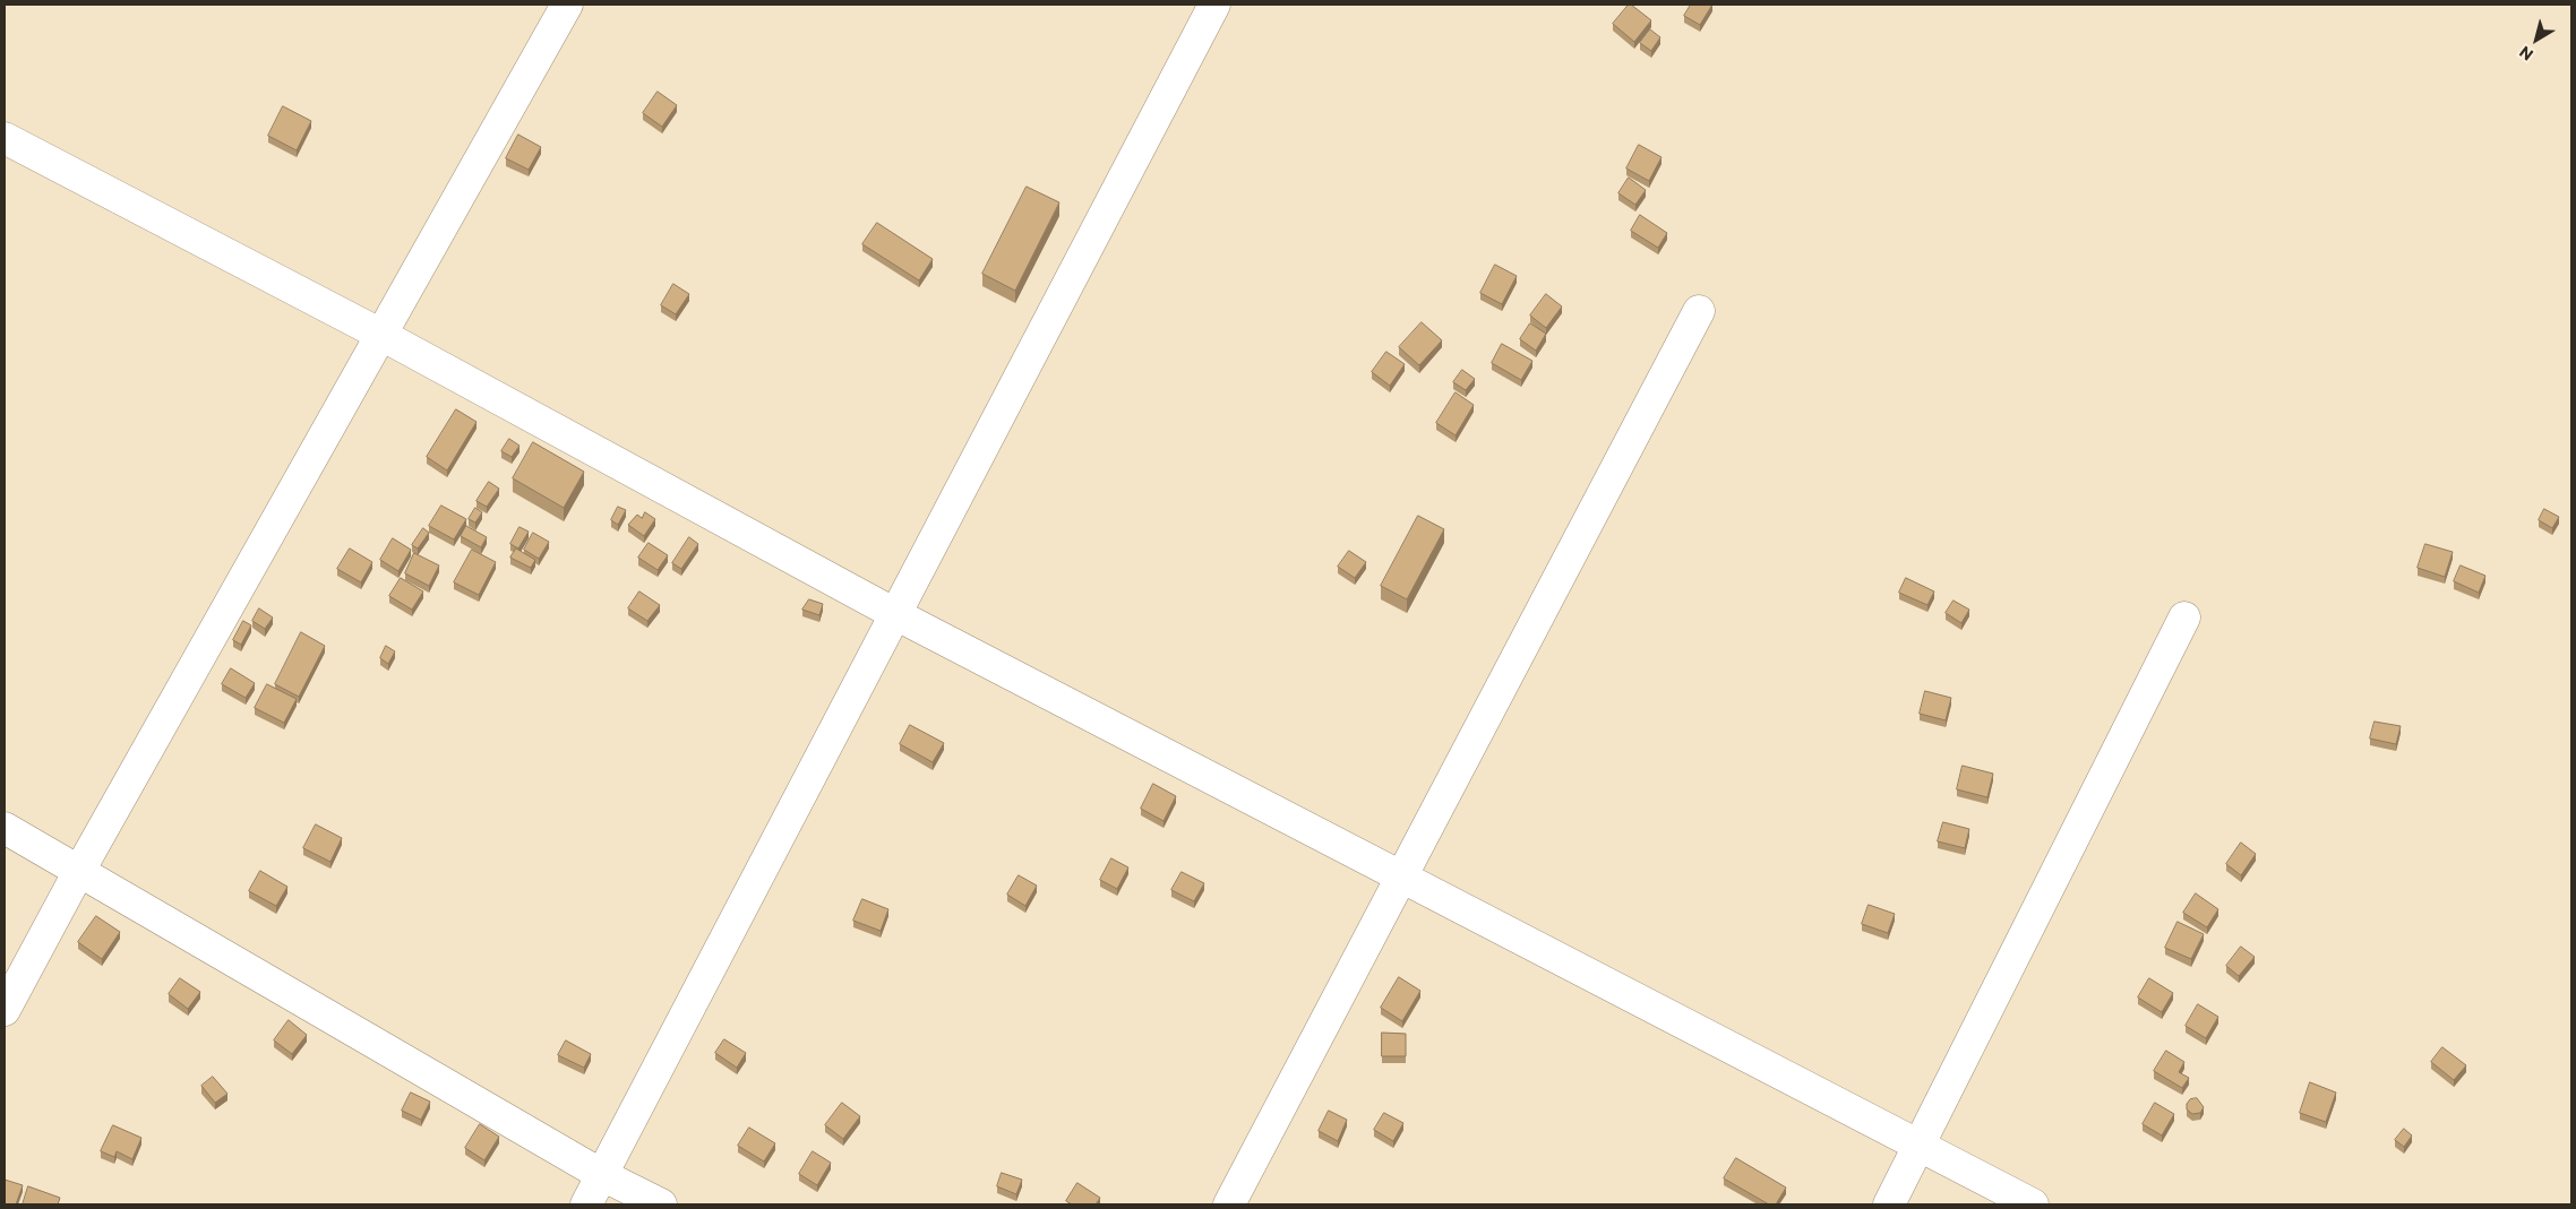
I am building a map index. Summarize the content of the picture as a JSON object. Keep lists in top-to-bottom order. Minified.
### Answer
{"north":"bottom left"}
